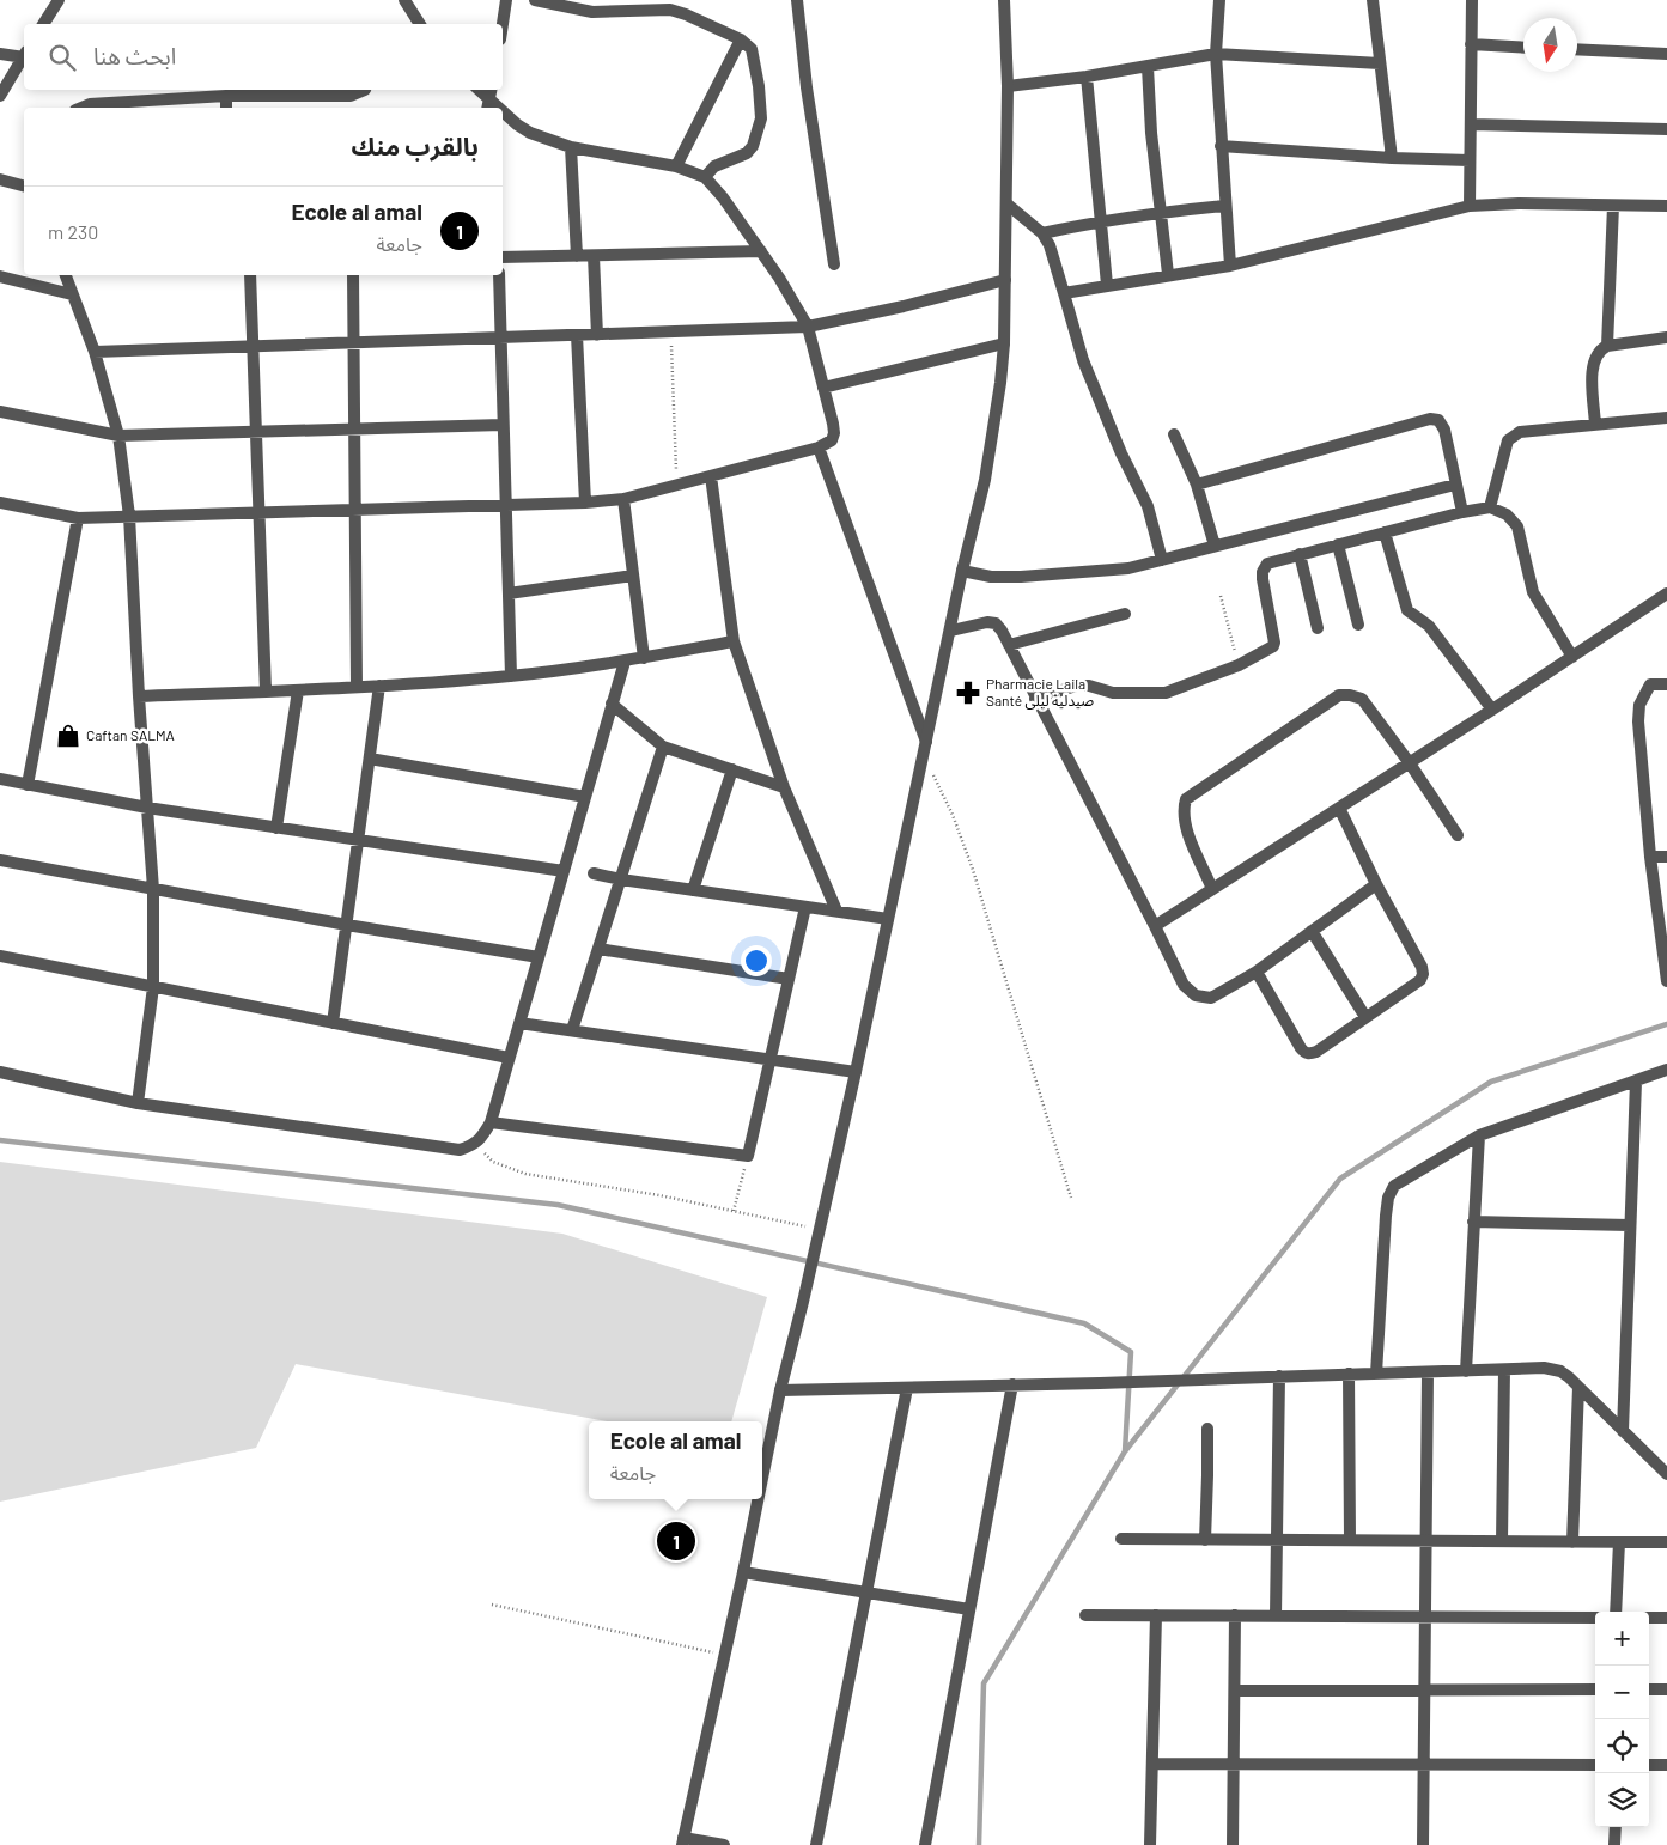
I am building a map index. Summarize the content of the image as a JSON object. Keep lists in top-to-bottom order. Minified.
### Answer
{"places":{"pharmacy":["Pharmacie Laila Santé صيدلية ليلى"],"shop":["Caftan SALMA"]},"north":"bottom","page":{"search":"ابحث هنا","heading":"بالقرب منك","list":[{"mark":"1","name":"Ecole al amal","note":"جامعة","value":"230 m"}],"popup":["Ecole al amal","جامعة"],"pins":"1","map_buttons":["+","−"]}}
